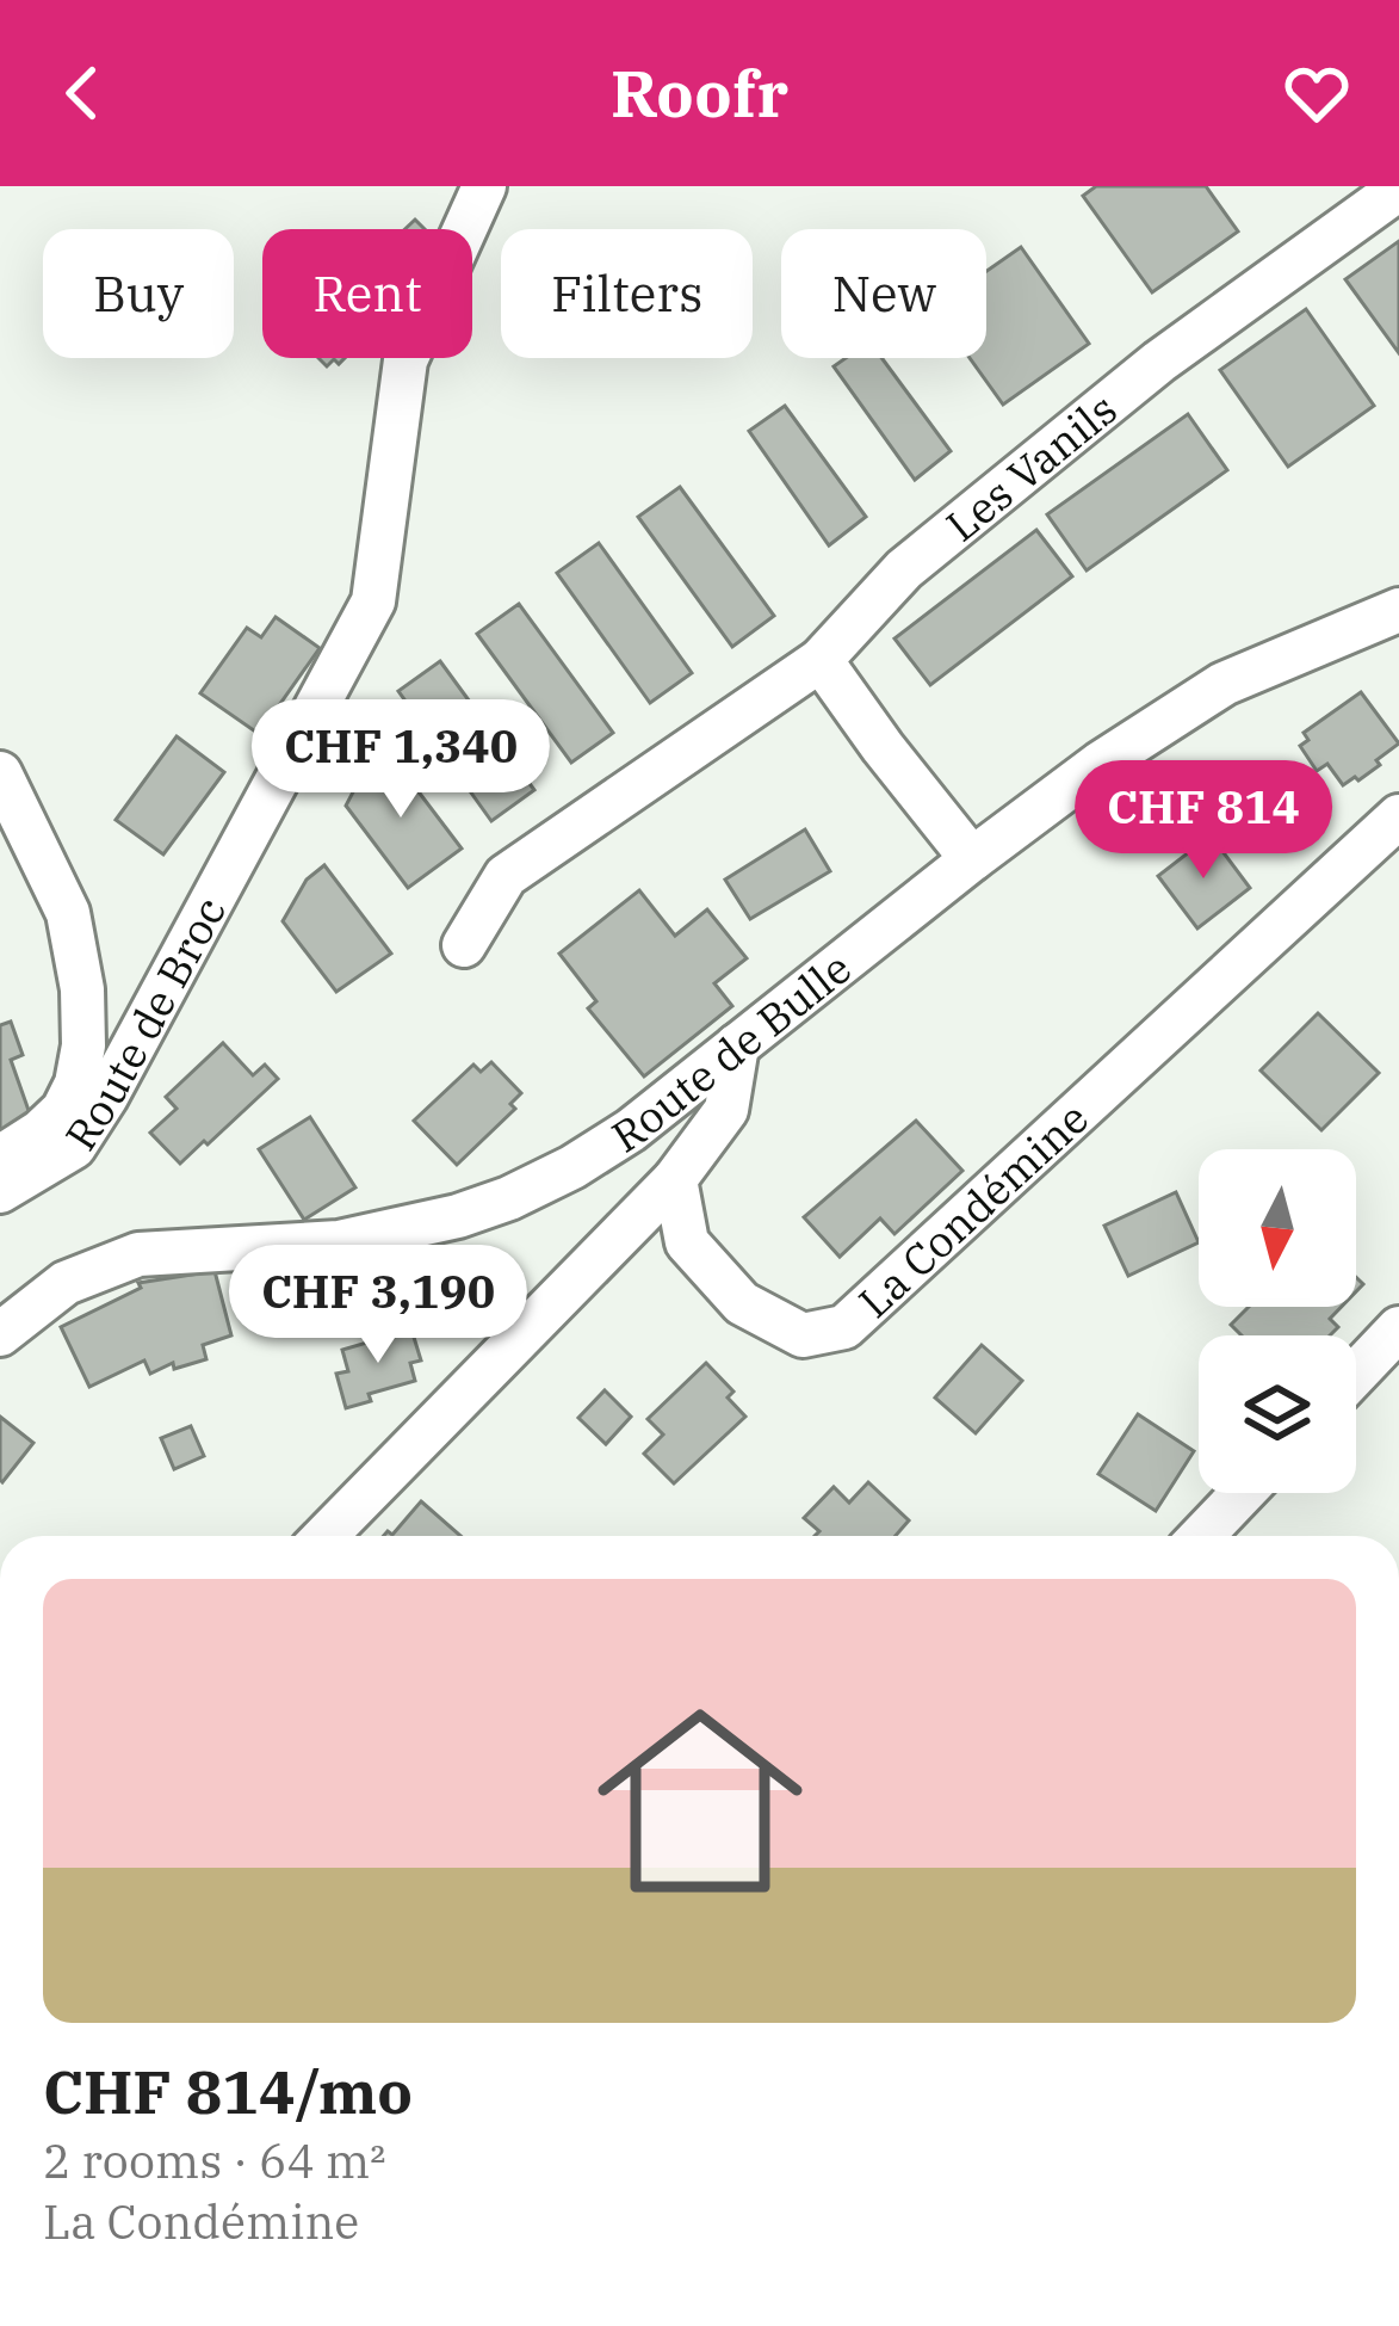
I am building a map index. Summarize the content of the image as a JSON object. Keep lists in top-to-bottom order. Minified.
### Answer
{"streets":{"street":["Les Vanils","Route de Broc","Route de Bulle","La Condémine"]},"north":"bottom","page":{"header":"Roofr","chip":["Buy","Rent","Filters","New"],"price":["CHF 1,340","CHF 814","CHF 3,190"],"list":[{"name":"CHF 814/mo","note":"2 rooms · 64 m² · La Condémine"}]}}
